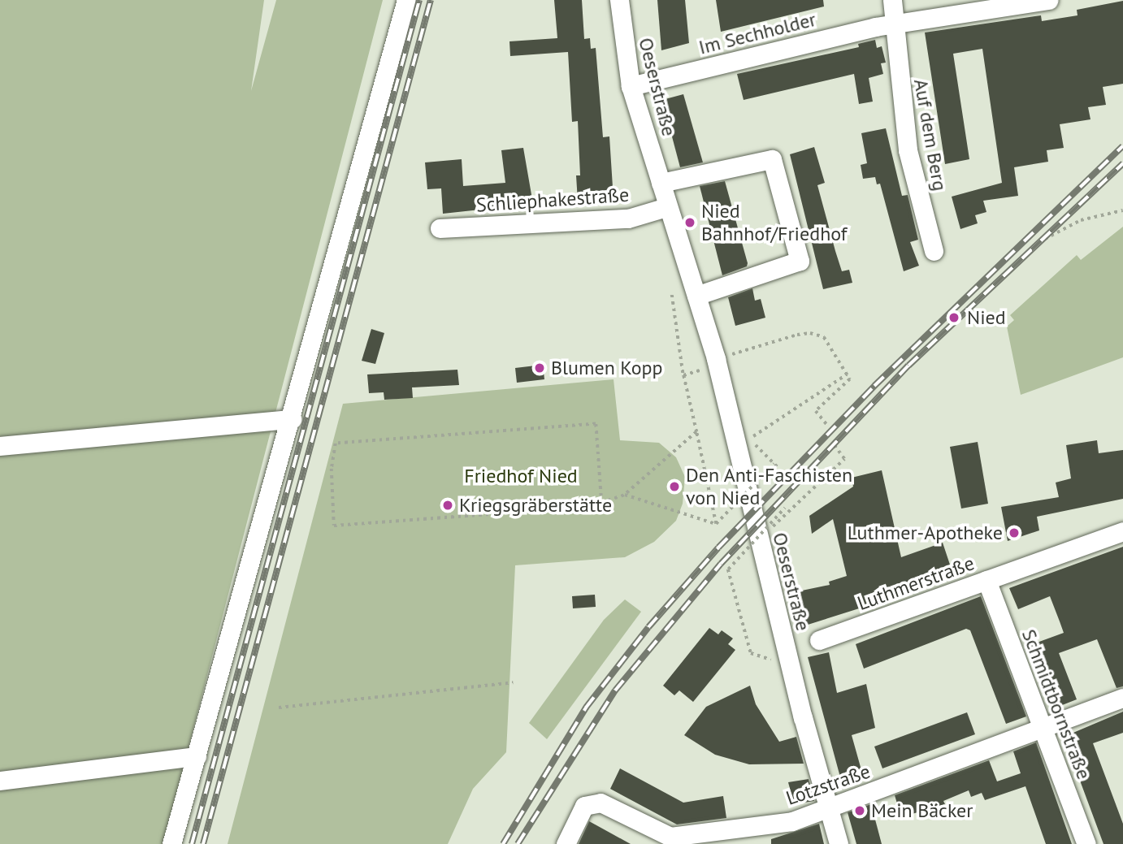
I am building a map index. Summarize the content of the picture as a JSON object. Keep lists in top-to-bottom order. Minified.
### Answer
{"streets":{"street":["Im Sechholder","Oeserstraße","Auf dem Berg","Schliephakestraße","Luthmerstraße","Schmidtbornstraße","Lotzstraße"]},"crossings":[["Im Sechholder","Oeserstraße"],["Im Sechholder","Auf dem Berg"],["Oeserstraße","Schliephakestraße"],["Oeserstraße","Lotzstraße"],["Luthmerstraße","Schmidtbornstraße"],["Schmidtbornstraße","Lotzstraße"]],"parks":["Friedhof Nied"],"places":["Nied Bahnhof/Friedhof","Nied","Blumen Kopp","Den Anti-Faschisten von Nied","Kriegsgräberstätte","Luthmer-Apotheke","Mein Bäcker"]}
